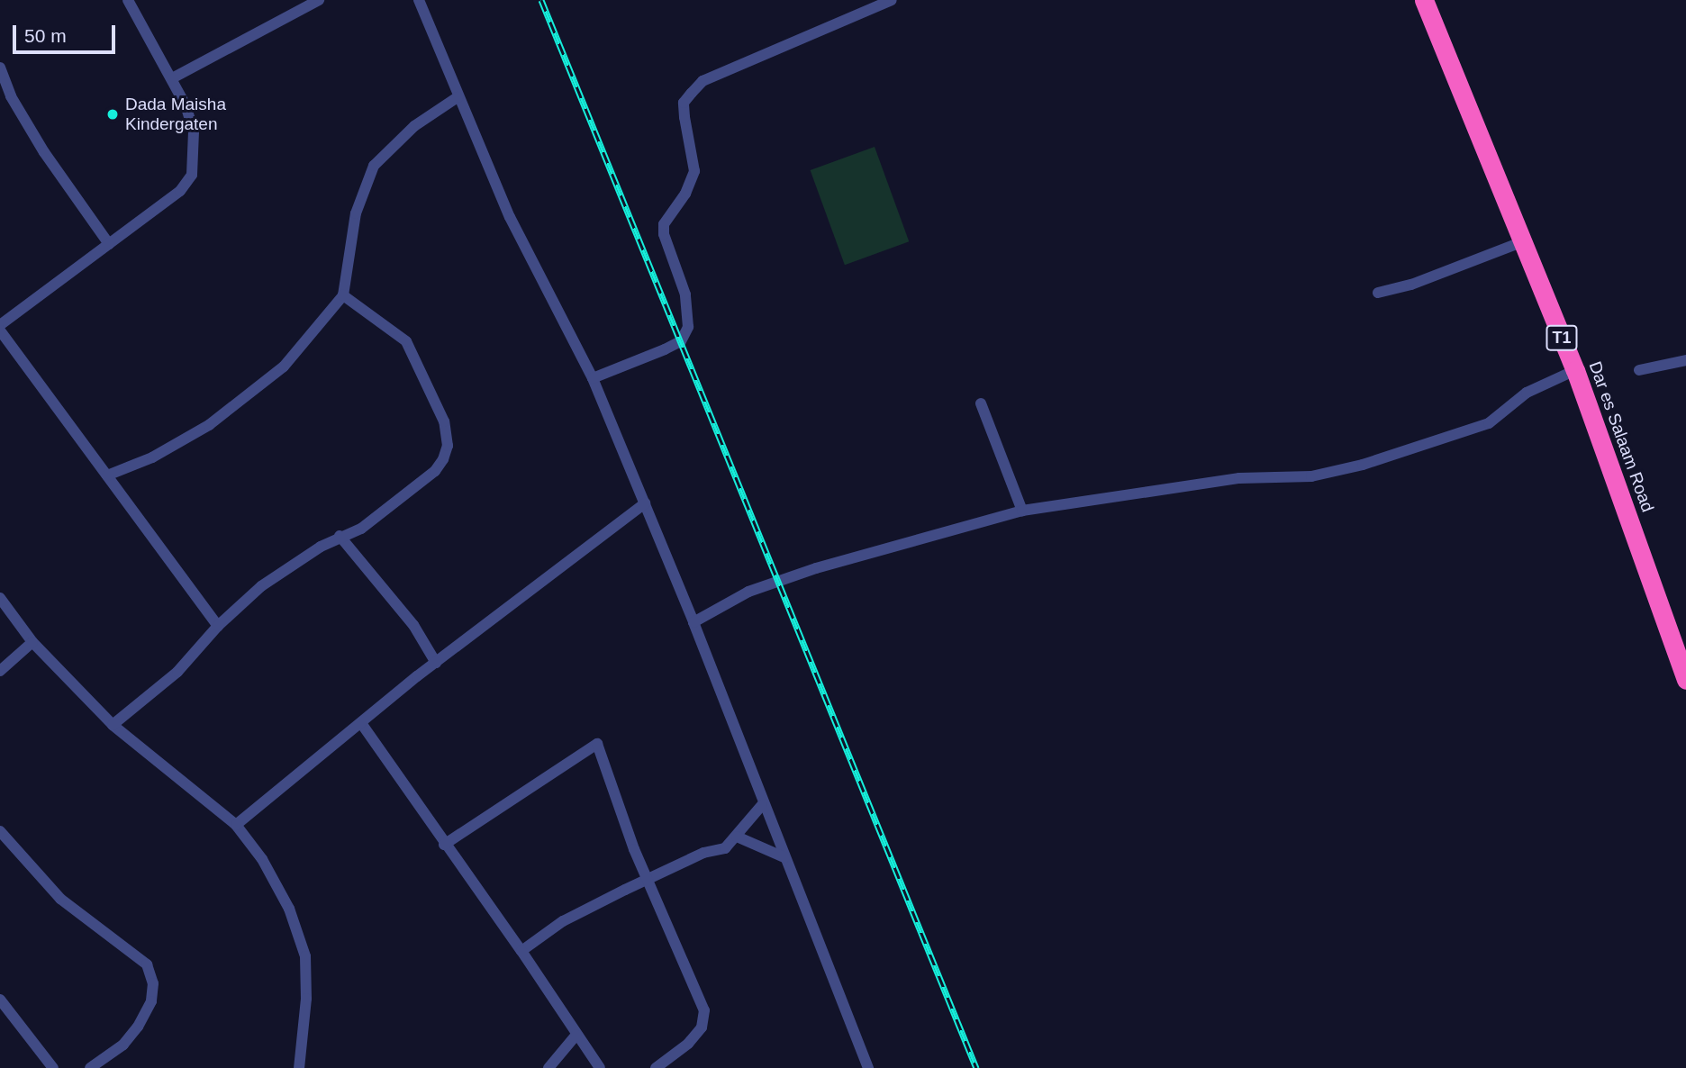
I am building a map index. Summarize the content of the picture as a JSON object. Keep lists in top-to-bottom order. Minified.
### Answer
{"streets":{"highway":["T1","Dar es Salaam Road"]},"places":["Dada Maisha Kindergaten"],"scale_bar":"50 m"}
